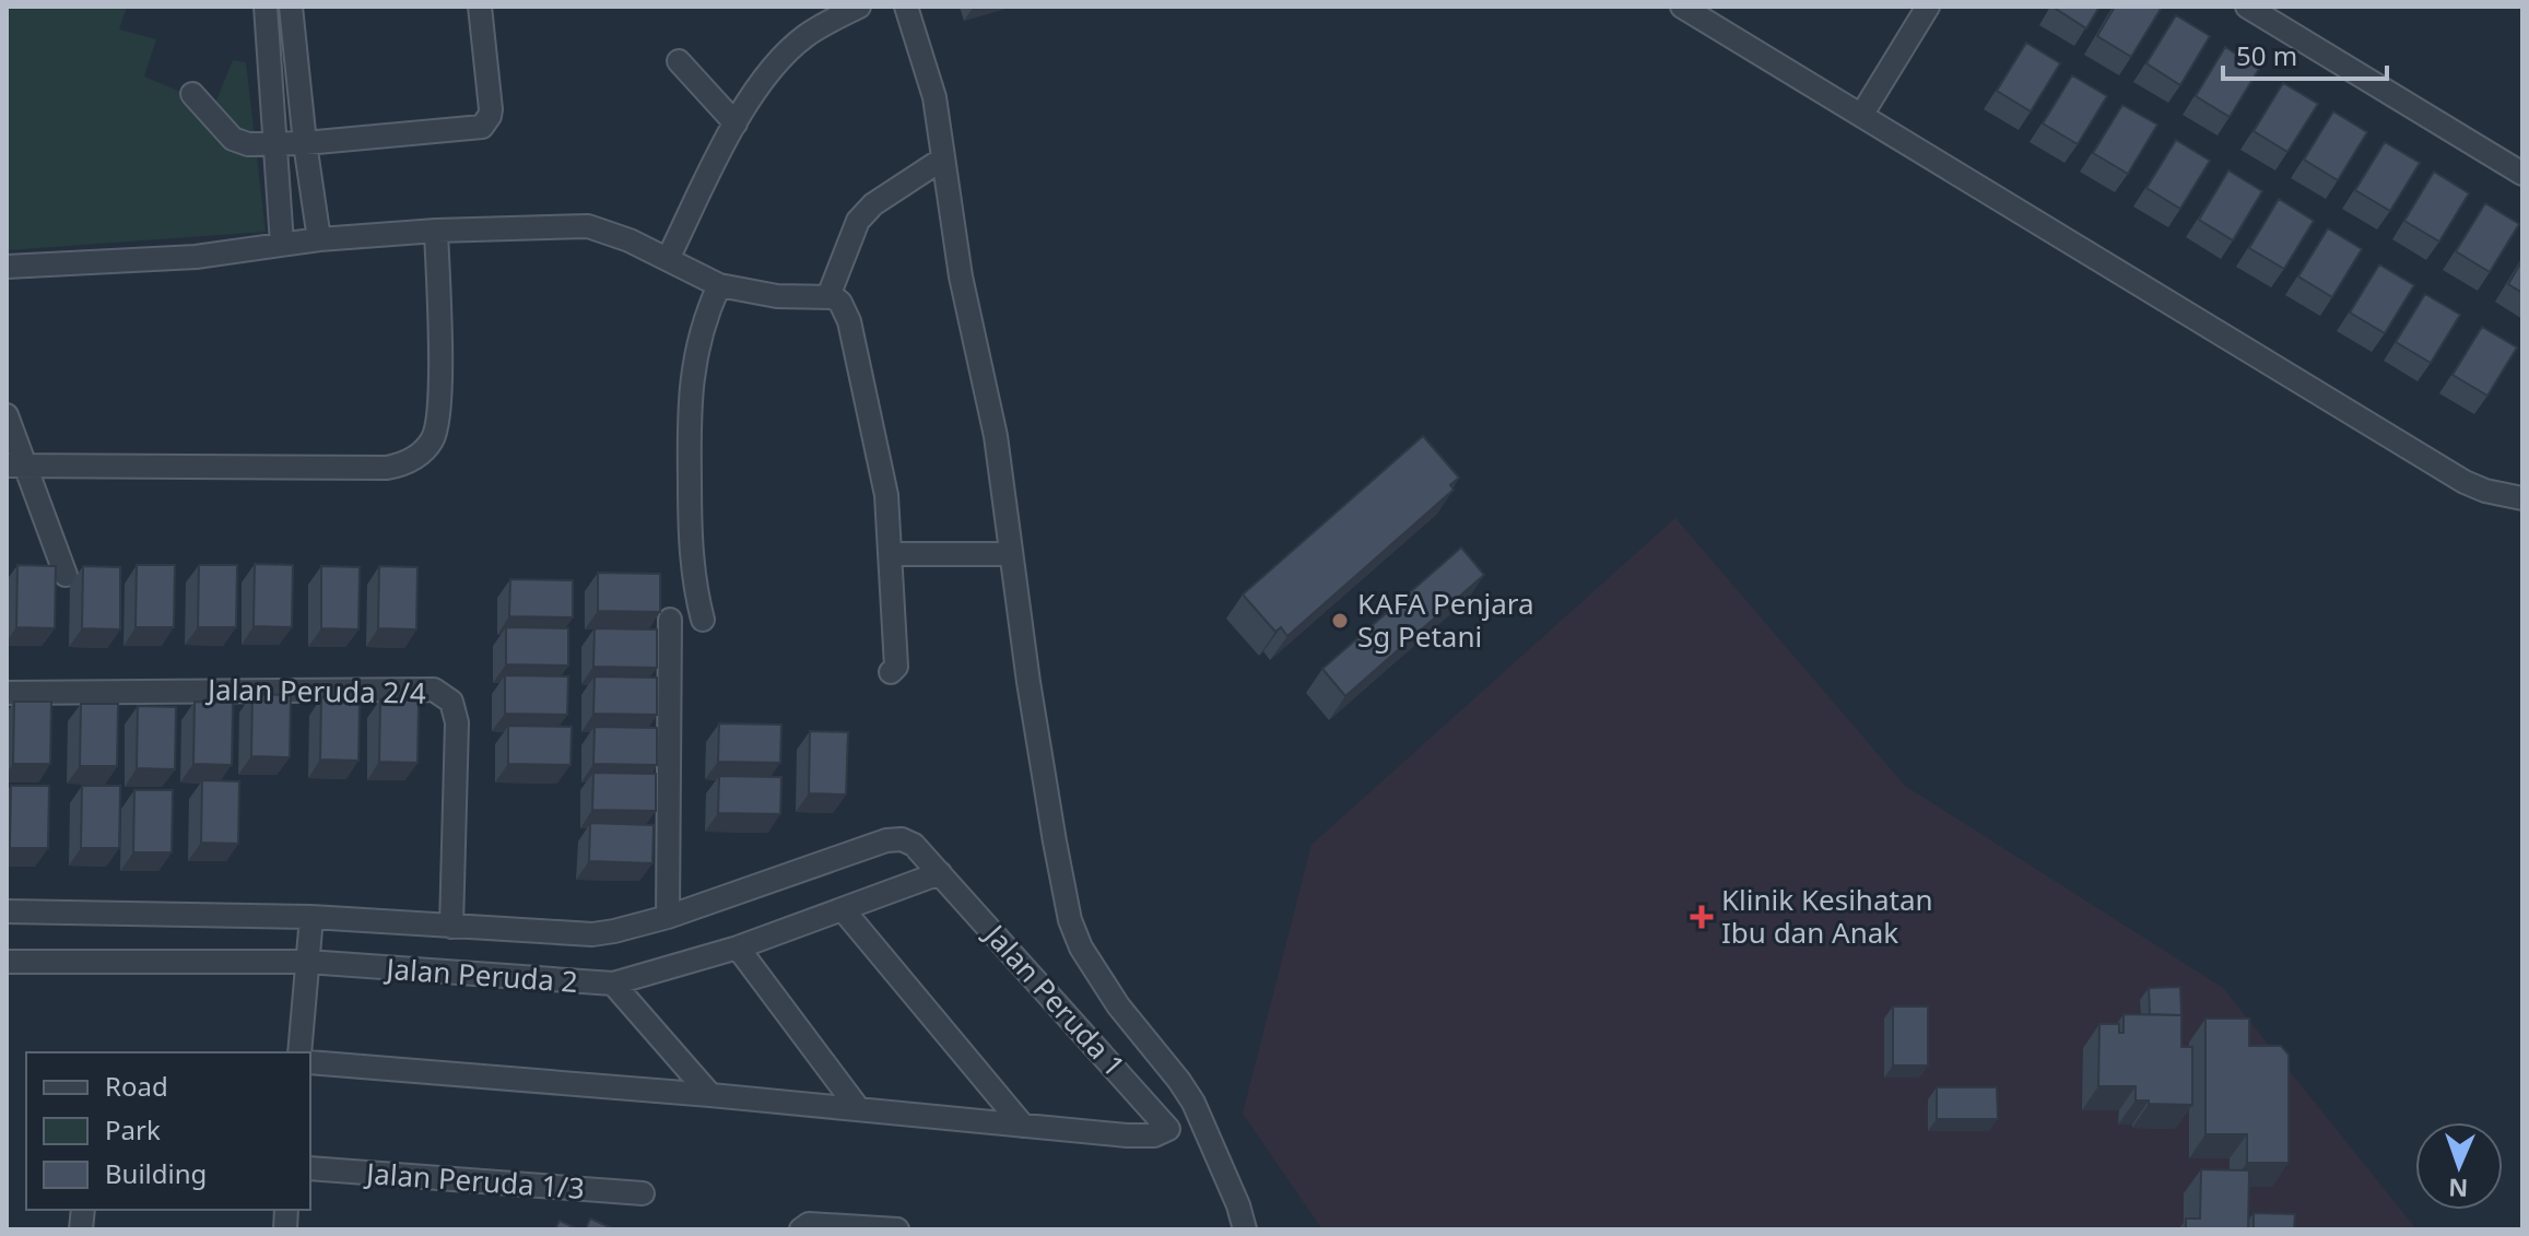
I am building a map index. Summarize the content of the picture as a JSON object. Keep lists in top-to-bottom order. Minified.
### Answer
{"streets":{"street":["Jalan Peruda 2/4","Jalan Peruda 2","Jalan Peruda 1","Jalan Peruda 1/3"]},"crossings":[["Jalan Peruda 2/4","Jalan Peruda 1"],["Jalan Peruda 2","Jalan Peruda 1"]],"places":{"other":["KAFA Penjara Sg Petani"],"health":["Klinik Kesihatan Ibu dan Anak"]},"legend":["Road","Park","Building"],"scale_bar":"50 m","north":"bottom"}
